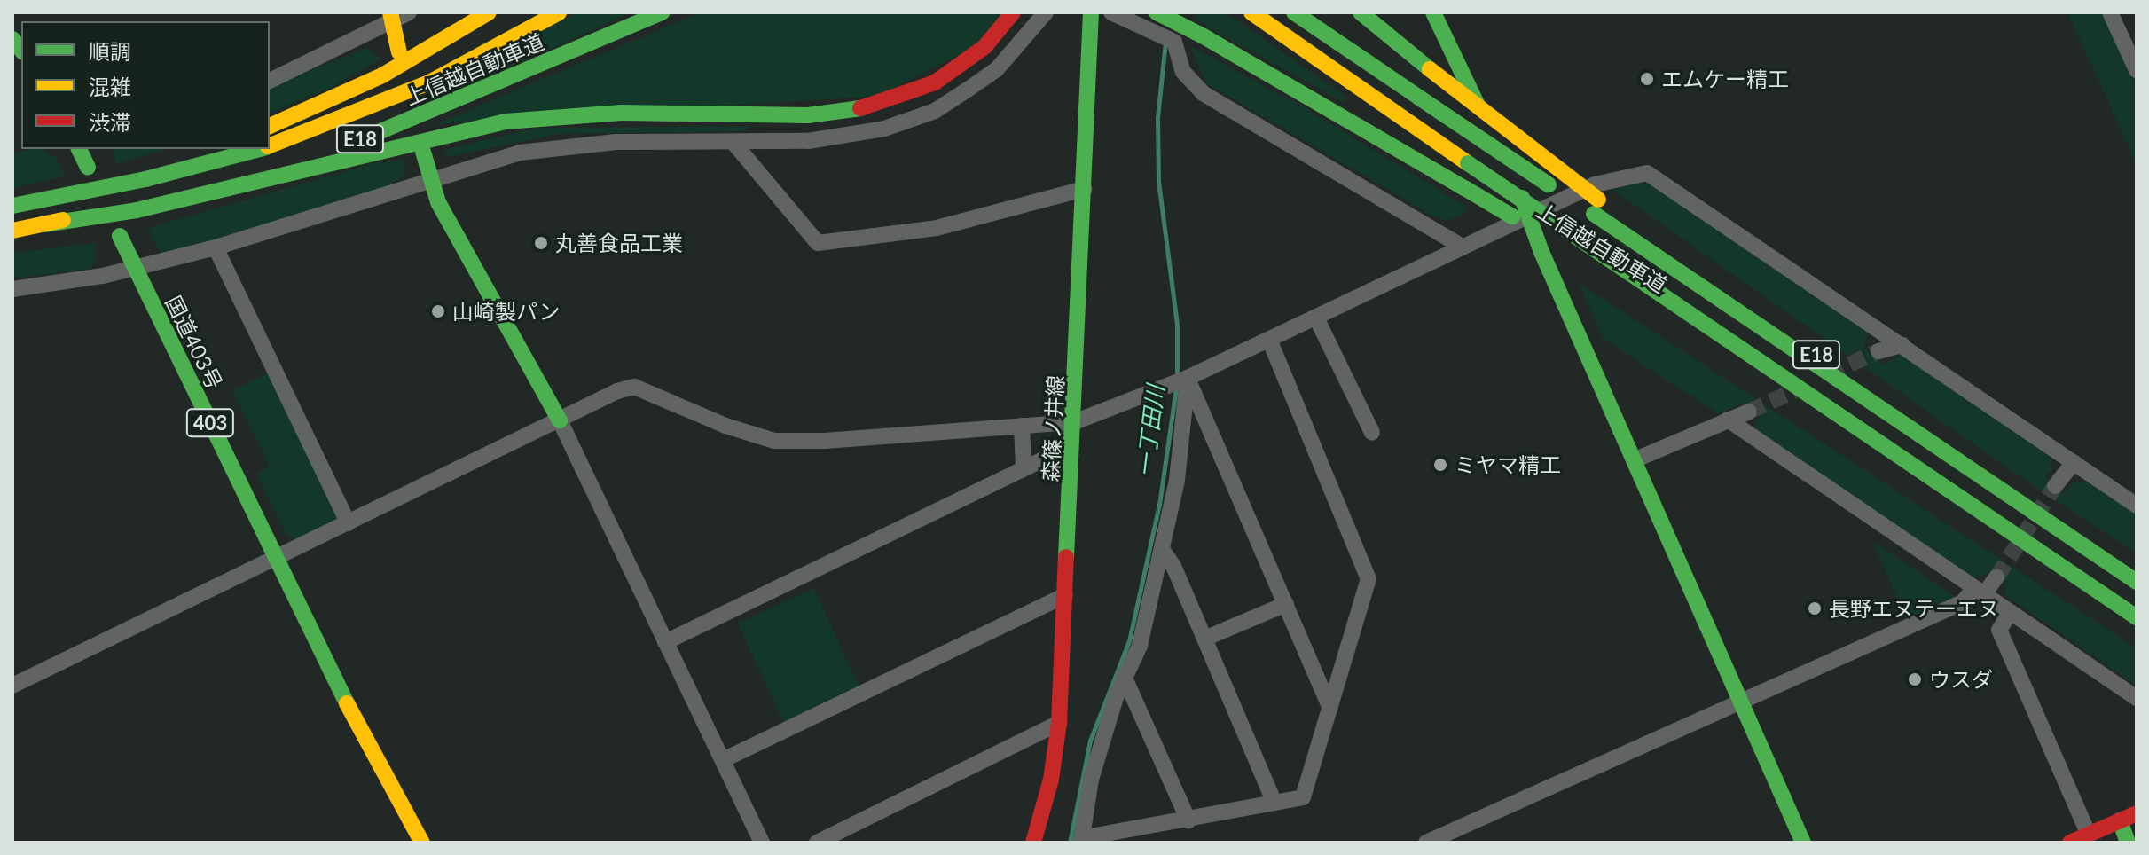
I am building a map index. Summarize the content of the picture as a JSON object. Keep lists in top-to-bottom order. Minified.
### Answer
{"streets":{"main road":["上信越自動車道","E18","国道403号","403","森篠ノ井線"]},"water":["一丁田川"],"places":["エムケー精工","丸善食品工業","山崎製パン","ミヤマ精工","長野エヌテーエヌ","ウスダ"],"legend":["順調","混雑","渋滞"]}
